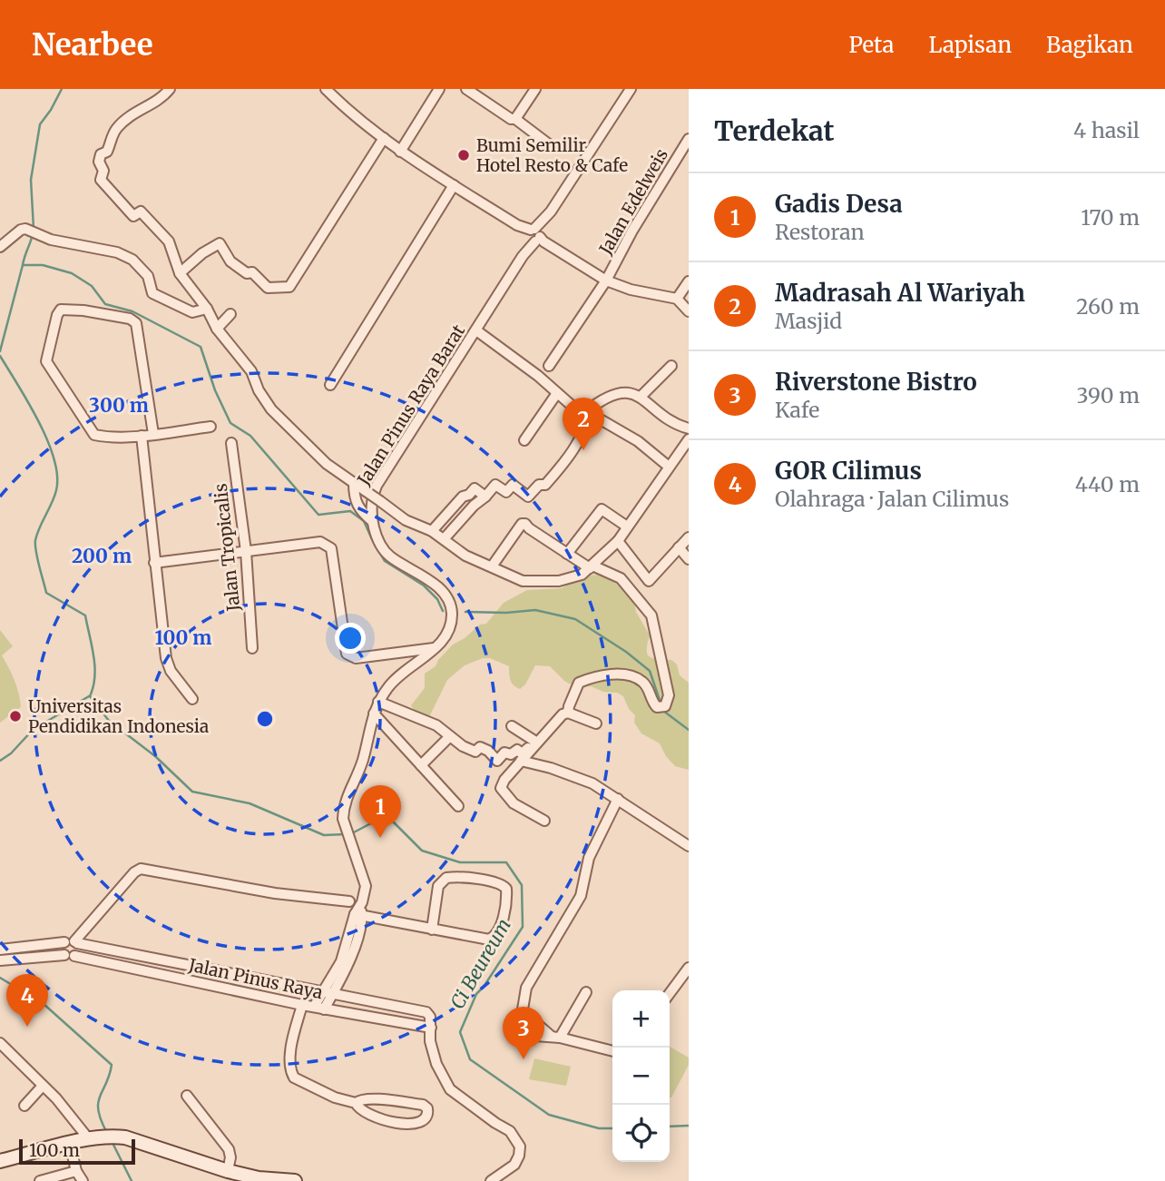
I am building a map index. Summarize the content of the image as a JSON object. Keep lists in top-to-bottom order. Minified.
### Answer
{"streets":{"street":["Jalan Edelweis","Jalan Pinus Raya Barat","Jalan Tropicalis","Jalan Pinus Raya"]},"crossings":[["Jalan Pinus Raya Barat","Jalan Pinus Raya"]],"water":["Ci Beureum"],"places":["Bumi Semilir Hotel Resto & Cafe","Universitas Pendidikan Indonesia"],"scale_bar":"100 m","page":{"header":"Nearbee","nav":["Peta","Lapisan","Bagikan"],"heading":["Terdekat","4 hasil"],"list":[{"mark":"1","name":"Gadis Desa","note":"Restoran","value":"170 m"},{"mark":"2","name":"Madrasah Al Wariyah","note":"Masjid","value":"260 m"},{"mark":"3","name":"Riverstone Bistro","note":"Kafe","value":"390 m"},{"mark":"4","name":"GOR Cilimus","note":"Olahraga · Jalan Cilimus","value":"440 m"}],"pins":["2","1","4","3"],"map_buttons":["+","−"],"scale":"100 m"},"rings":["300 m","200 m","100 m"]}
